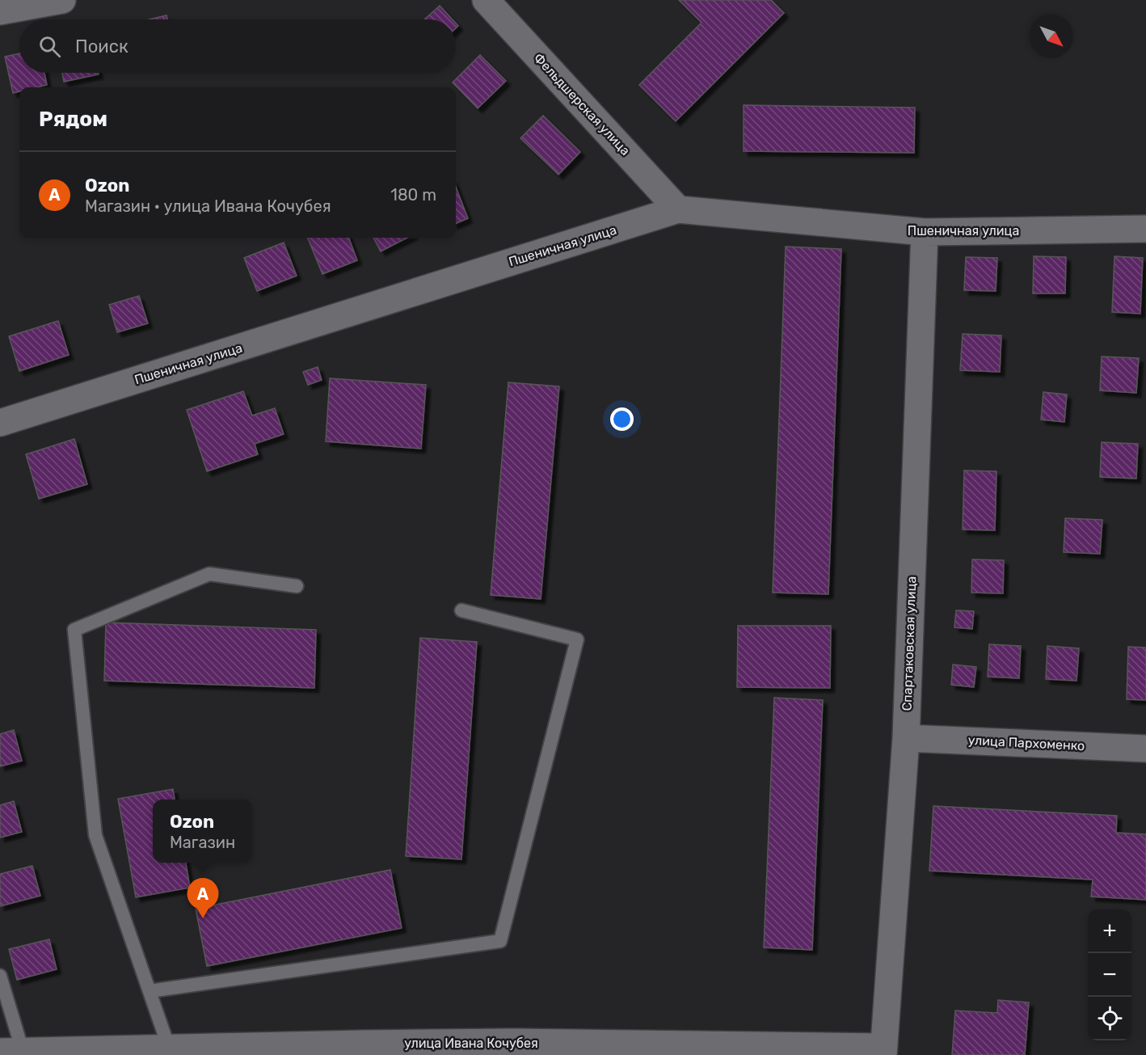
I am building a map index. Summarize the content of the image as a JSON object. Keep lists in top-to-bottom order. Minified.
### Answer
{"streets":{"street":["Фельдшерская улица","Пшеничная улица","Спартаковская улица","улица Пархоменко","улица Ивана Кочубея"]},"crossings":[["Фельдшерская улица","Пшеничная улица"],["Пшеничная улица","Спартаковская улица"],["Спартаковская улица","улица Пархоменко"],["Спартаковская улица","улица Ивана Кочубея"]],"north":"bottom right","page":{"search":"Поиск","heading":"Рядом","list":[{"mark":"A","name":"Ozon","note":"Магазин · улица Ивана Кочубея","value":"180 m"}],"popup":["Ozon","Магазин"],"pins":"A","map_buttons":["+","−"]}}
